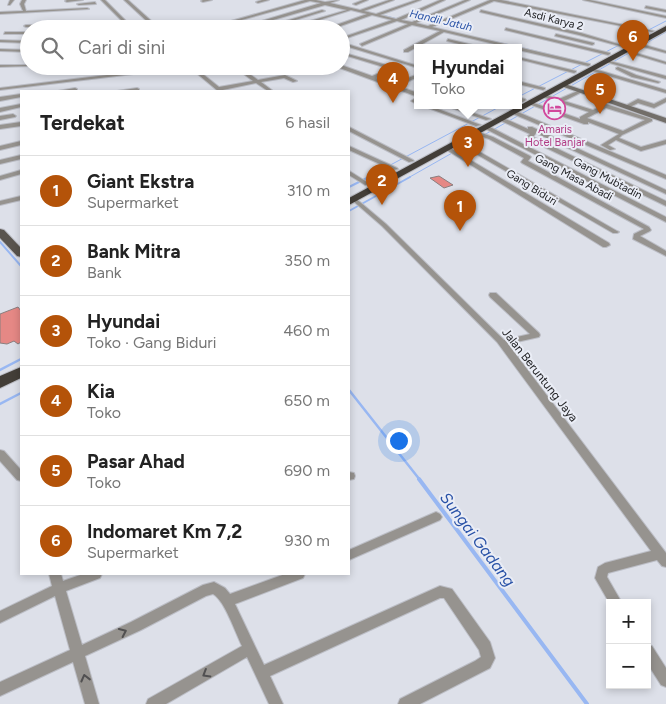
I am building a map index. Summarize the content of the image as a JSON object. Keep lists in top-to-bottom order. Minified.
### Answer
{"streets":{"street":["Asdi Karya 2","Gang Masa Abadi","Gang Mubtadin","Gang Biduri","Jalan Beruntung Jaya"]},"crossings":[["Gang Masa Abadi","Gang Mubtadin"]],"water":["Handil Jatuh","Sungai Gadang"],"places":{"hotel":["Amaris Hotel Banjar"]},"page":{"pins":["6","4","5","3","2","1"],"search":"Cari di sini","popup":["Hyundai","Toko"],"heading":["Terdekat","6 hasil"],"list":[{"mark":"1","name":"Giant Ekstra","note":"Supermarket","value":"310 m"},{"mark":"2","name":"Bank Mitra","note":"Bank","value":"350 m"},{"mark":"3","name":"Hyundai","note":"Toko · Gang Biduri","value":"460 m"},{"mark":"4","name":"Kia","note":"Toko","value":"650 m"},{"mark":"5","name":"Pasar Ahad","note":"Toko","value":"690 m"},{"mark":"6","name":"Indomaret Km 7,2","note":"Supermarket","value":"930 m"}],"map_buttons":["+","−"]}}
